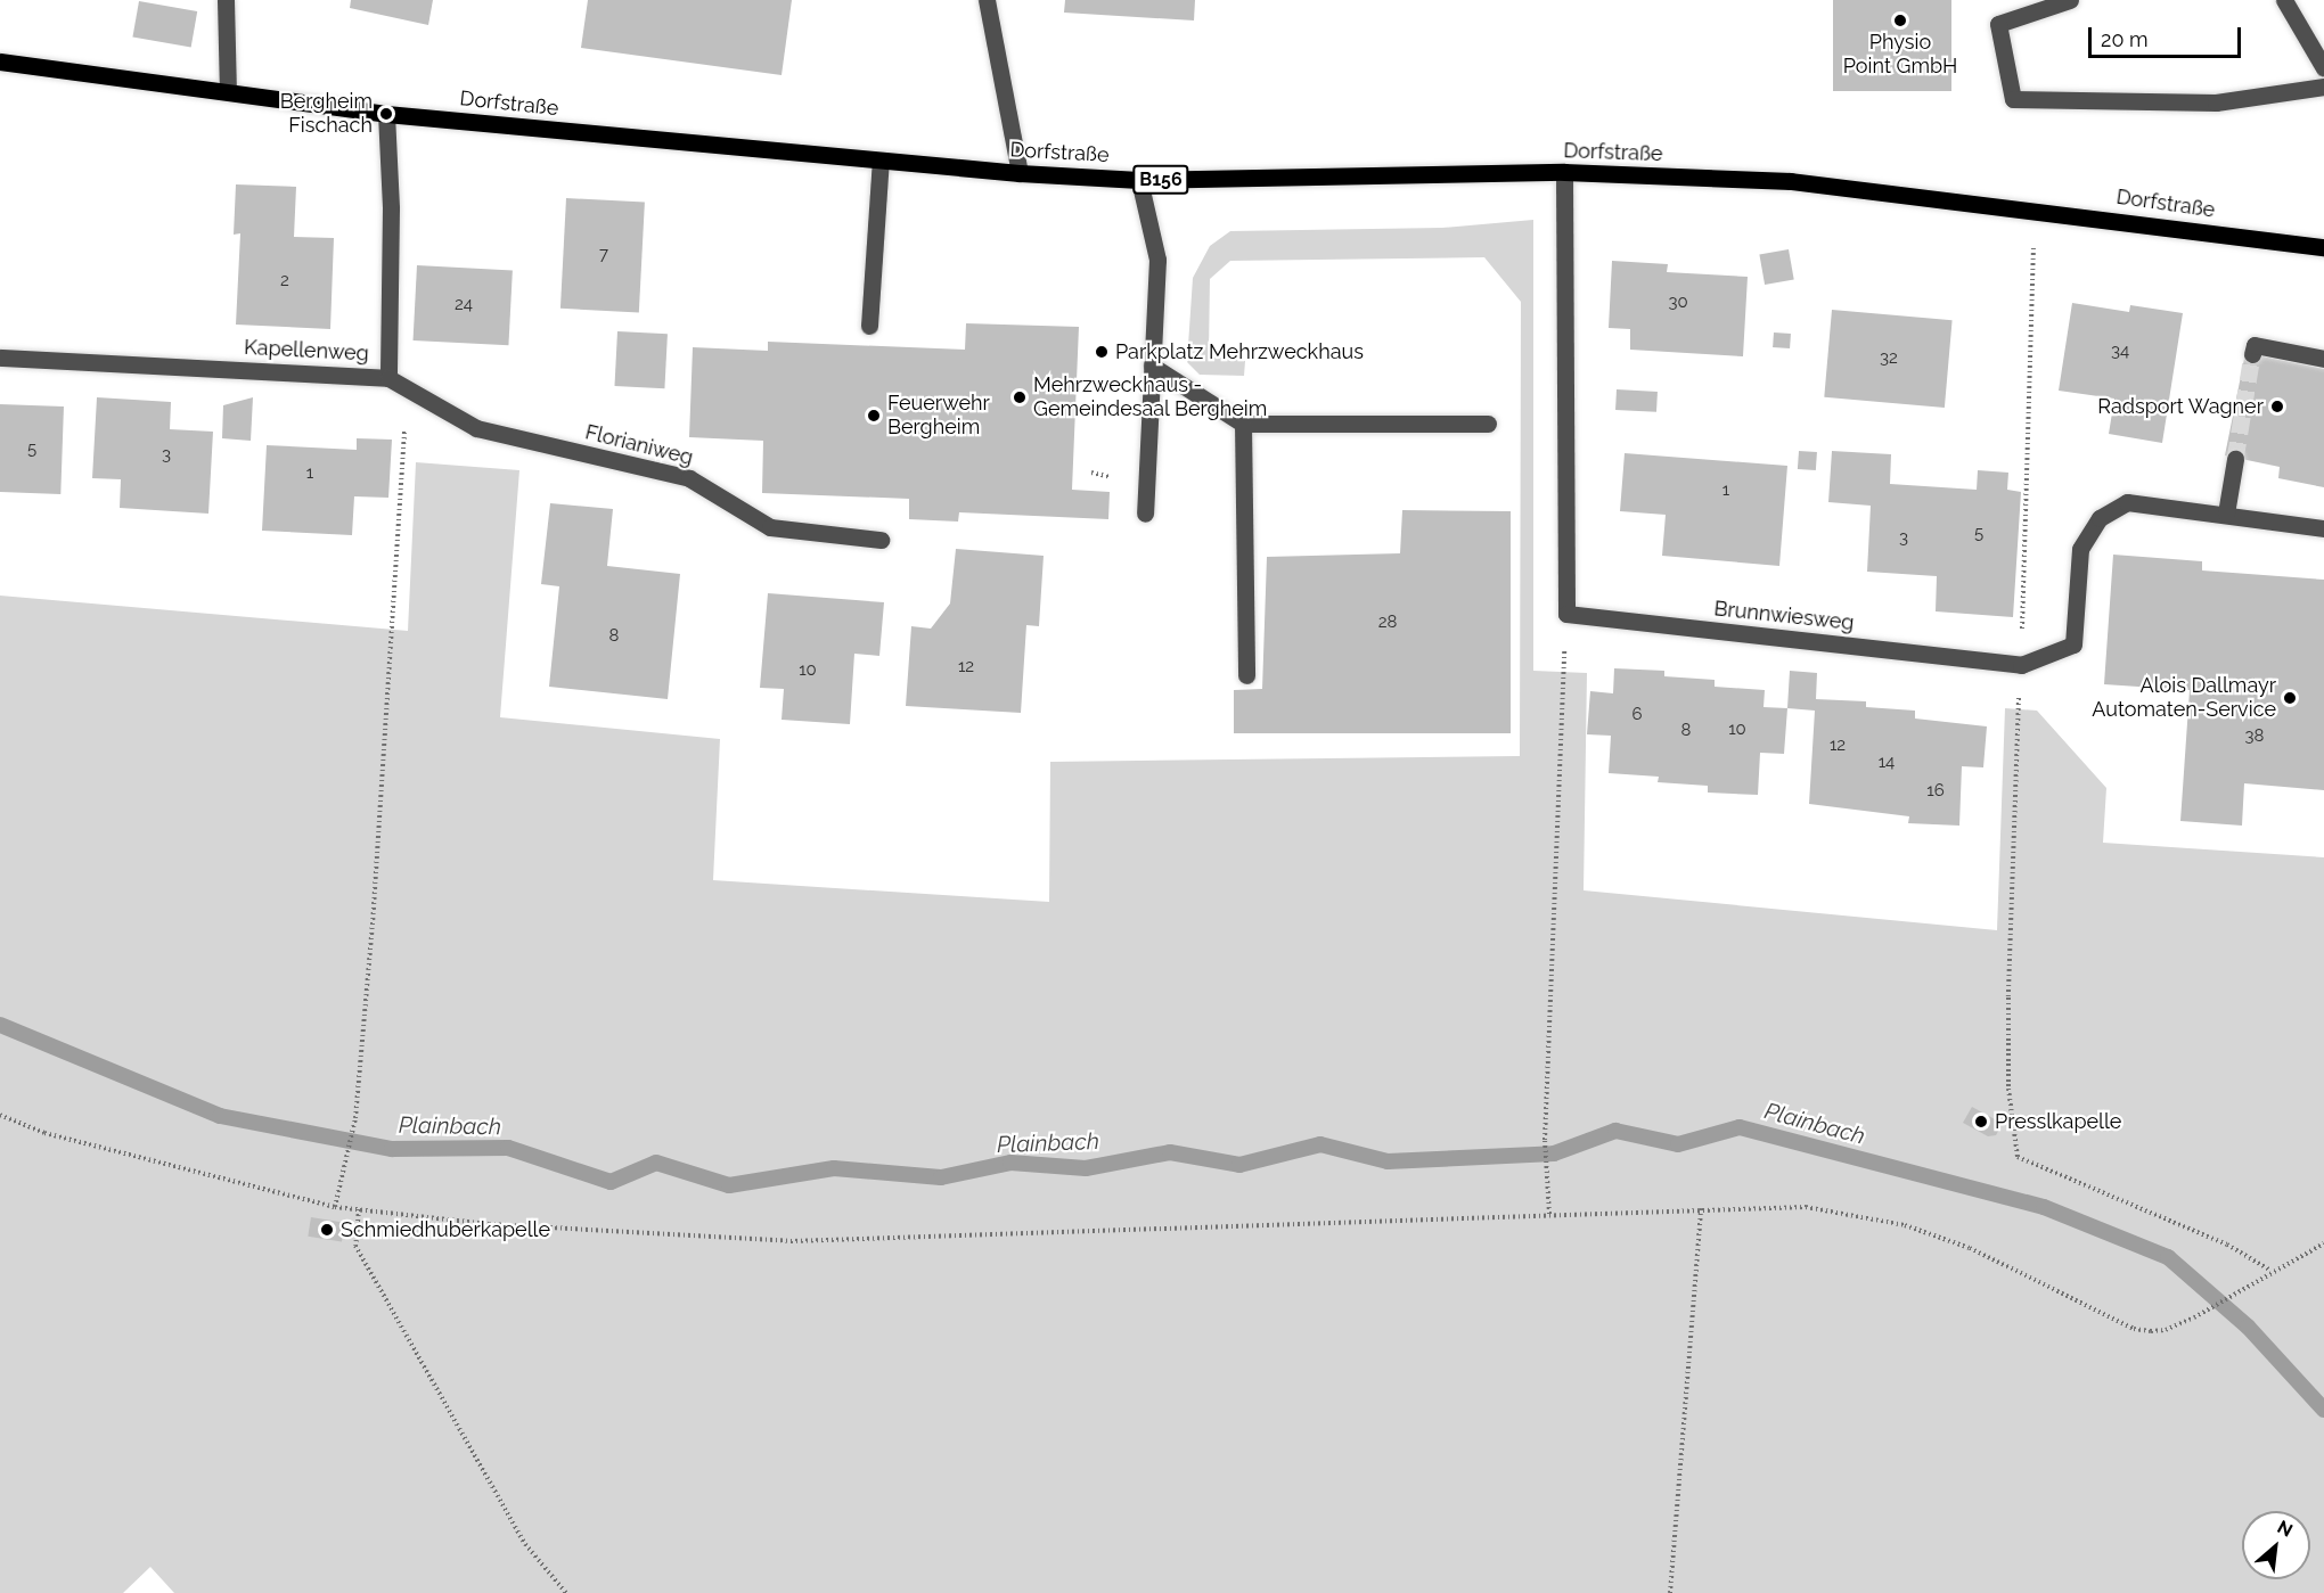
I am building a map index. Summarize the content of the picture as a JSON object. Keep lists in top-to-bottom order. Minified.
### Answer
{"streets":{"main road":["Dorfstraße","B156"],"street":["Kapellenweg","Florianiweg","Brunnwiesweg"]},"crossings":[["Dorfstraße","Kapellenweg"],["Kapellenweg","Florianiweg"]],"water":["Plainbach"],"places":["Physio Point GmbH","Bergheim Fischach","Parkplatz Mehrzweckhaus","Mehrzweckhaus - Gemeindesaal Bergheim","Radsport Wagner","Feuerwehr Bergheim","Alois Dallmayr Automaten-Service","Presslkapelle","Schmiedhuberkapelle"],"house_numbers":["7","2","30","24","34","32","5","3","1","1","5","3","28","8","12","10","6","10","8","38","12","14","16"],"scale_bar":"20 m","north":"top right"}
